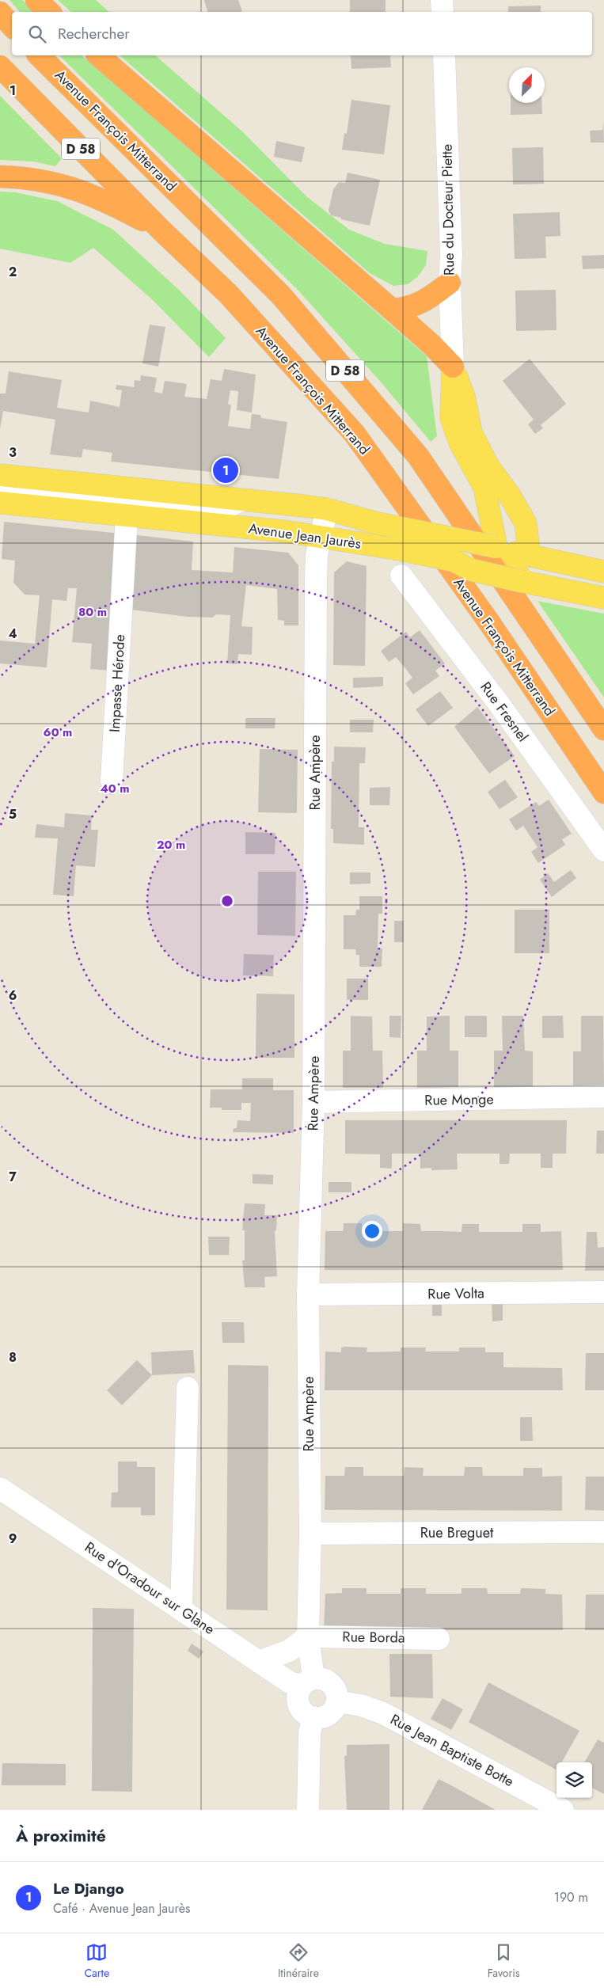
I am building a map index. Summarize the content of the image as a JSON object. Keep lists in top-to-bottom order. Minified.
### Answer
{"streets":{"highway":["Avenue François Mitterrand","D 58"],"main road":["Rue du Docteur Piette","Avenue Jean Jaurès"],"street":["Impasse Hérode","Rue Fresnel","Rue Ampère","Rue Monge","Rue Volta","Rue Breguet","Rue d'Oradour sur Glane","Rue Borda","Rue Jean Baptiste Botte"]},"crossings":[["Rue du Docteur Piette","Avenue Jean Jaurès"],["Avenue Jean Jaurès","Impasse Hérode"],["Avenue Jean Jaurès","Rue Ampère"],["Rue Ampère","Rue Monge"],["Rue Ampère","Rue Volta"],["Rue Ampère","Rue Breguet"],["Rue Ampère","Rue d'Oradour sur Glane"],["Rue Ampère","Rue Borda"],["Rue Ampère","Rue Jean Baptiste Botte"],["Rue d'Oradour sur Glane","Rue Jean Baptiste Botte"]],"north":"top right","page":{"search":"Rechercher","pins":"1","heading":"À proximité","list":[{"mark":"1","name":"Le Django","note":"Café · Avenue Jean Jaurès","value":"190 m"}],"nav":["Carte","Itinéraire","Favoris"]},"grid":{"rows":["1","2","3","4","5","6","7","8","9"]},"rings":["80 m","60 m","40 m","20 m"]}
